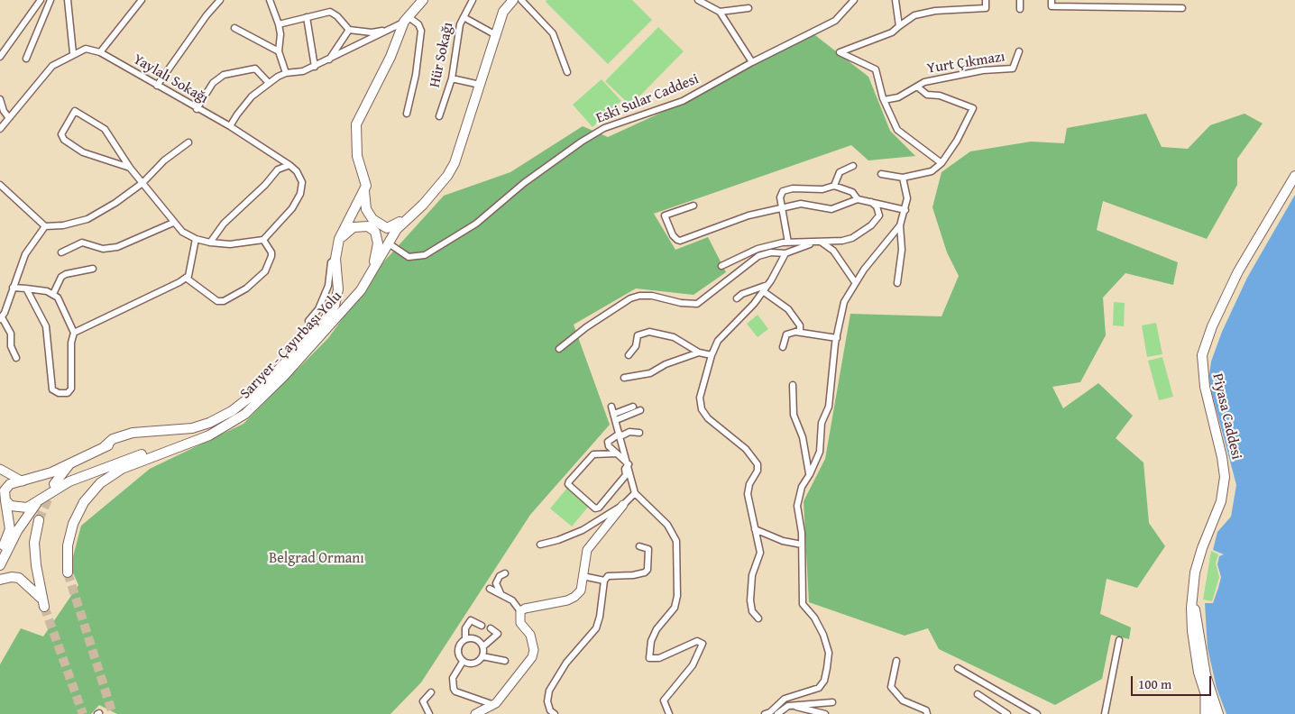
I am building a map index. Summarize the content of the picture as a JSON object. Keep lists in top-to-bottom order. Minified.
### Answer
{"streets":{"main road":["Sarıyer - Çayırbaşı Yolu","Piyasa Caddesi"],"street":["Hür Sokağı","Yurt Çıkmazı","Yaylalı Sokağı","Eski Sular Caddesi"]},"crossings":[["Eski Sular Caddesi","Sarıyer - Çayırbaşı Yolu"]],"parks":["Belgrad Ormanı"],"scale_bar":"100 m"}
